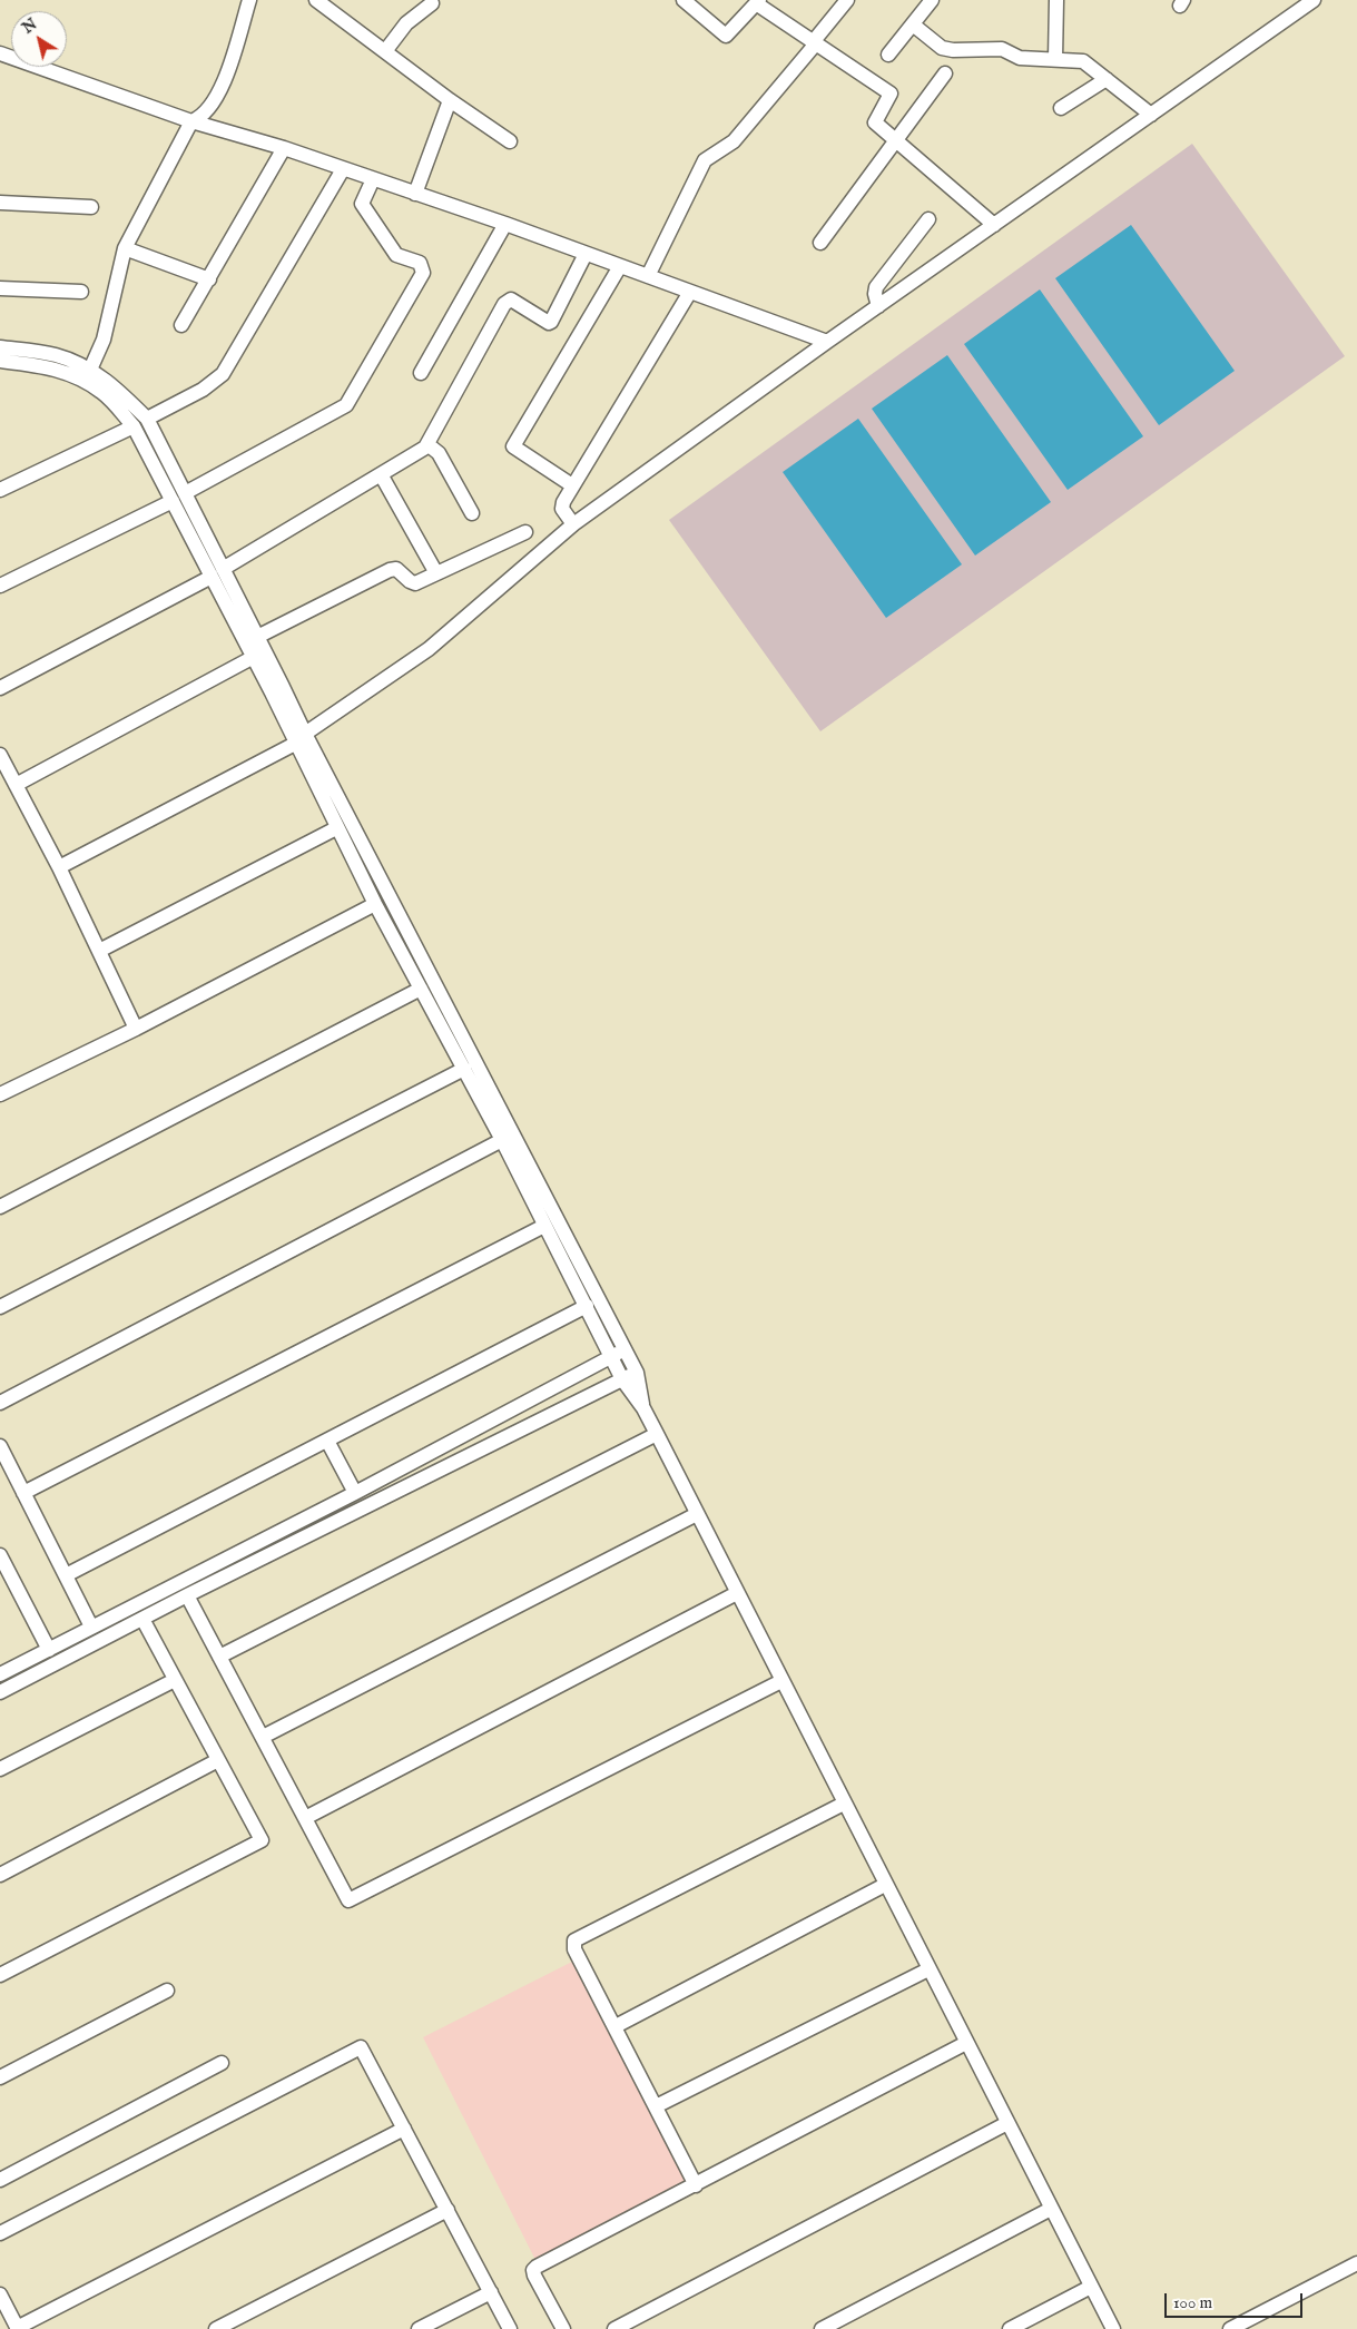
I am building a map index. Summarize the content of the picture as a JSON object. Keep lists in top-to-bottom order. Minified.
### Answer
{"scale_bar":"100 m","north":"top left"}
